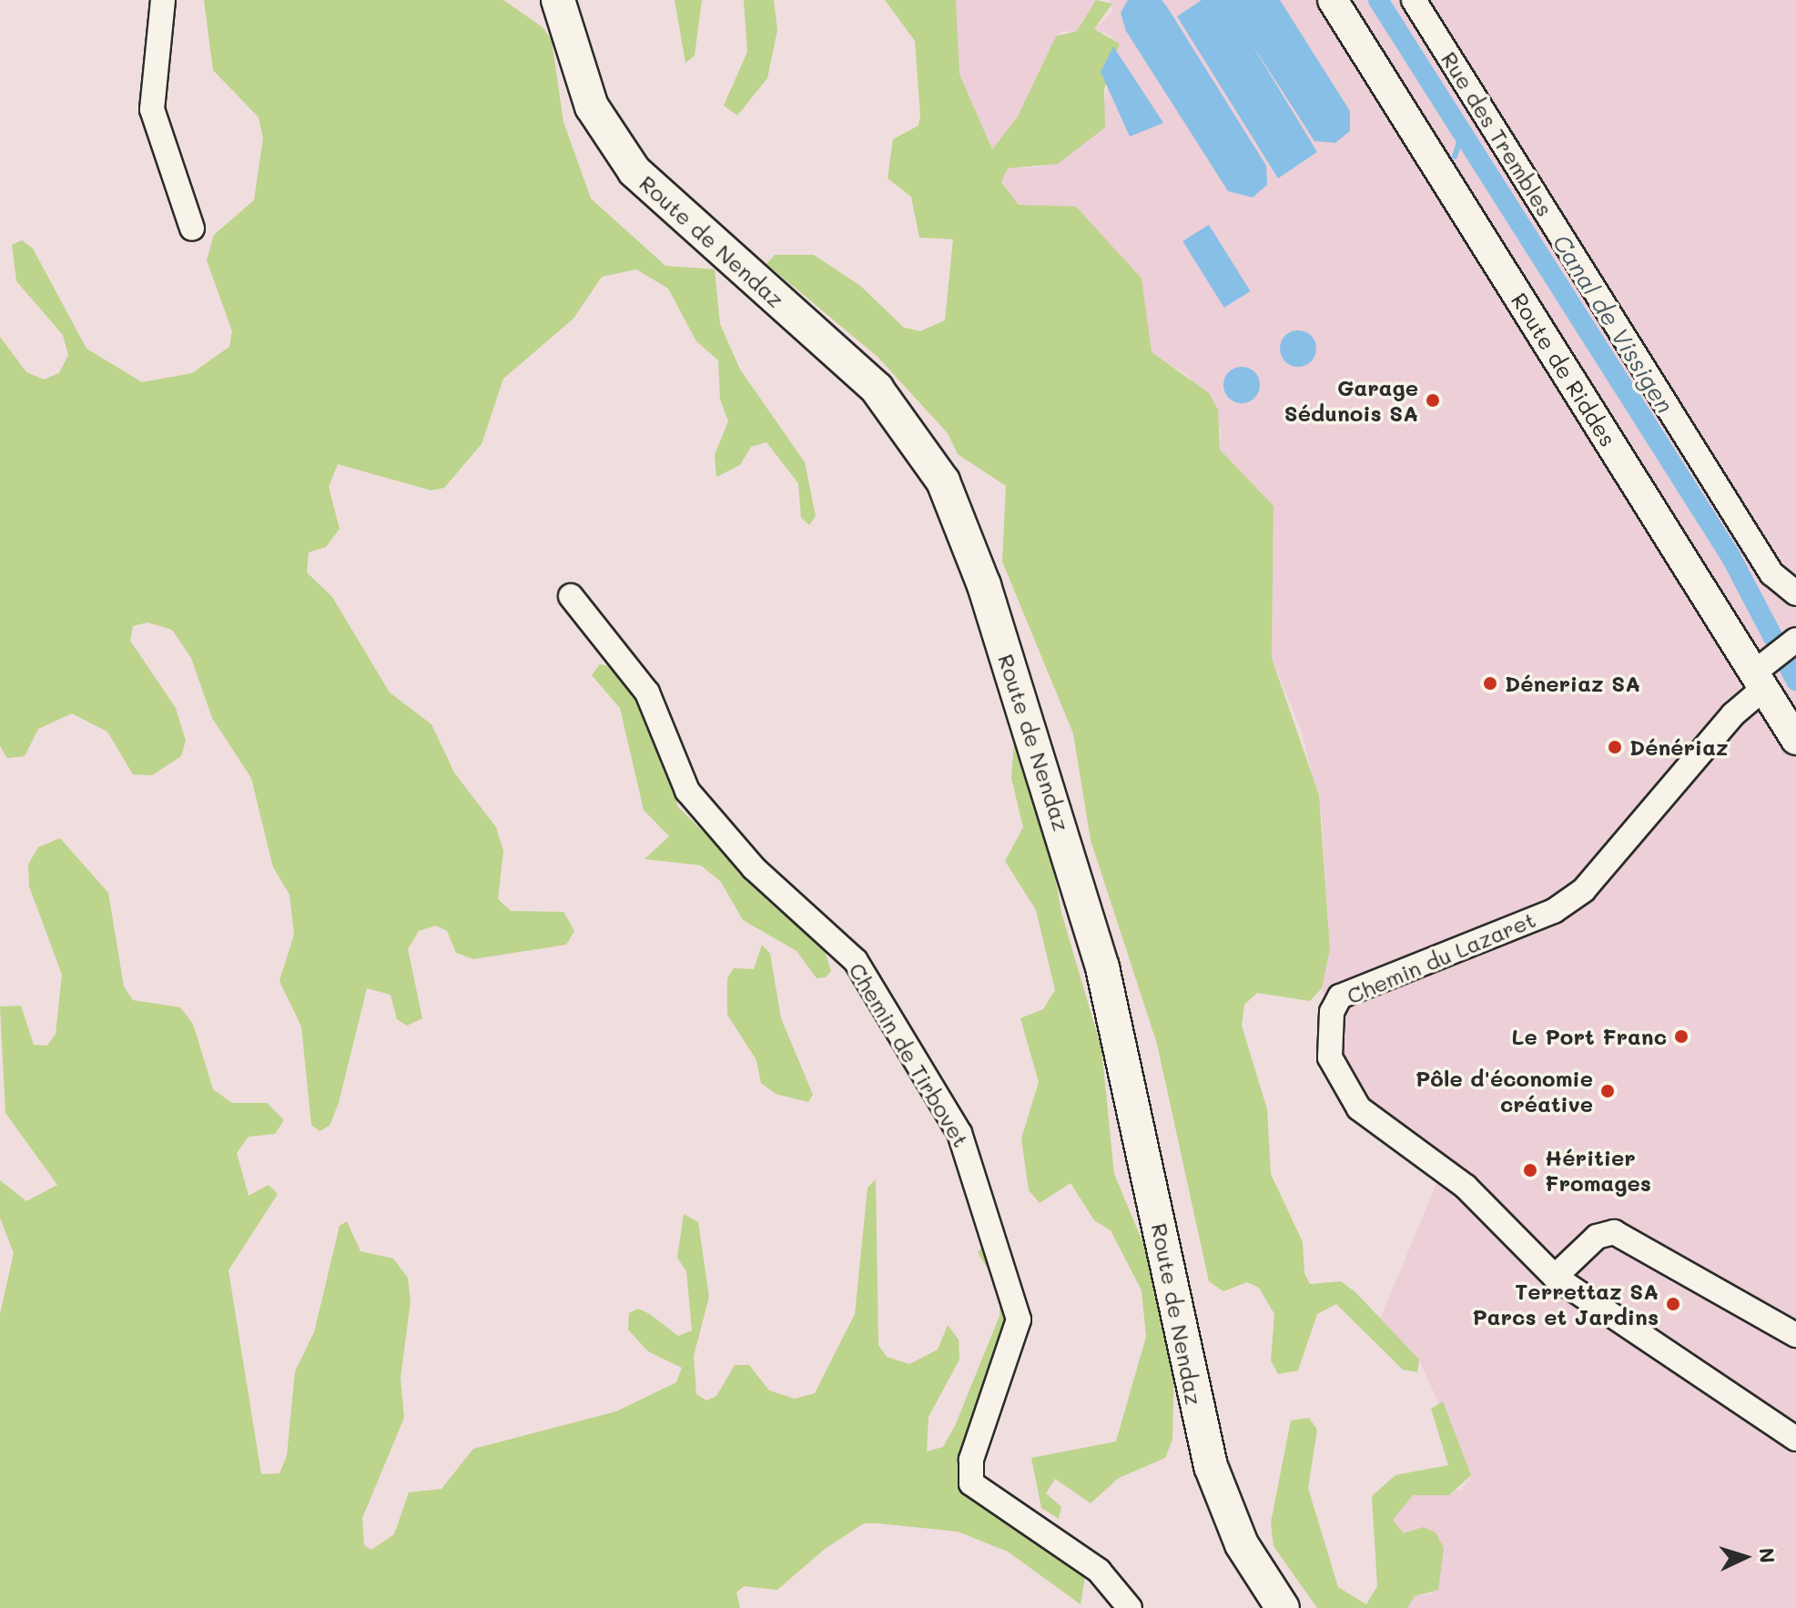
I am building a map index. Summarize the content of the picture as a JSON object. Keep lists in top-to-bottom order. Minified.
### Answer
{"streets":{"main road":["Route de Nendaz"],"street":["Rue des Trembles","Route de Riddes","Chemin du Lazaret","Chemin de Tirbovet"]},"crossings":[["Route de Riddes","Chemin du Lazaret"]],"water":["Canal de Vissigen"],"places":["Garage Sédunois SA","Déneriaz SA","Dénériaz","Le Port Franc","Pôle d'économie créative","Héritier Fromages","Terrettaz SA Parcs et Jardins"],"north":"right"}
